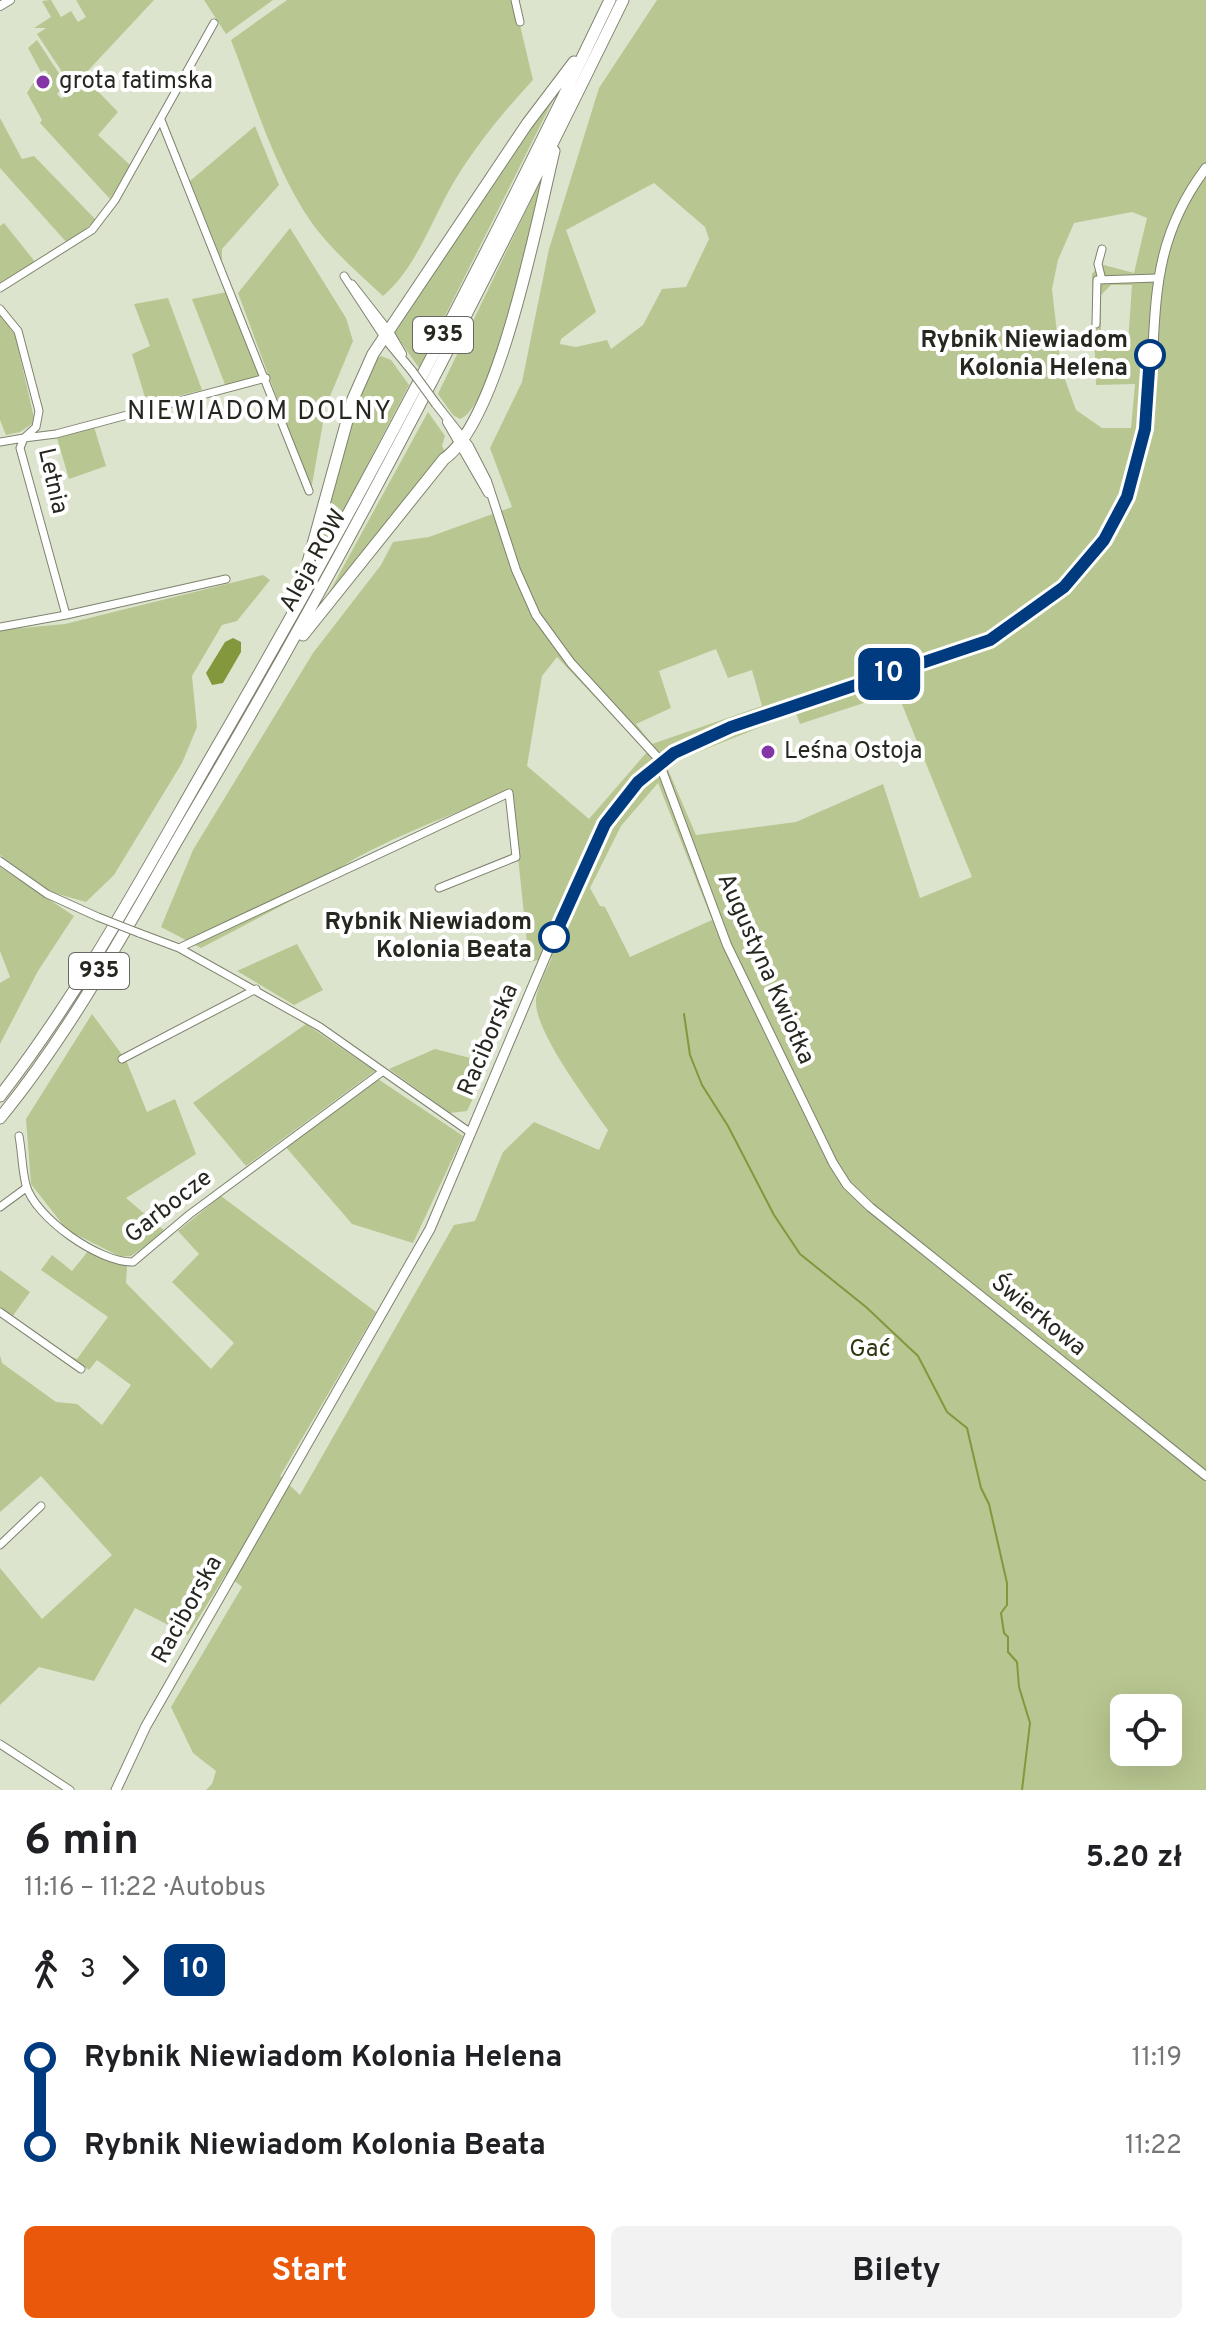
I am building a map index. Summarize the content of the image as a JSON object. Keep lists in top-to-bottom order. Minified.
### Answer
{"streets":{"main road":["935","Aleja ROW","Raciborska"],"street":["Letnia","Augustyna Kwiotka","Garbocze","Świerkowa"]},"crossings":[["Augustyna Kwiotka","Raciborska"],["Augustyna Kwiotka","Świerkowa"]],"districts":["NIEWIADOM DOLNY"],"parks":["Gać"],"places":["grota fatimska","Rybnik Niewiadom Kolonia Helena","Leśna Ostoja","Rybnik Niewiadom Kolonia Beata"],"lines":["bus line 10"],"page":{"on_map":"10","heading":["6 min","11:16 – 11:22 · Autobus","5.20 zł"],"legs":["3","10"],"list":[{"name":"Rybnik Niewiadom Kolonia Helena","value":"11:19"},{"name":"Rybnik Niewiadom Kolonia Beata","value":"11:22"}],"buttons":["Start","Bilety"]}}
